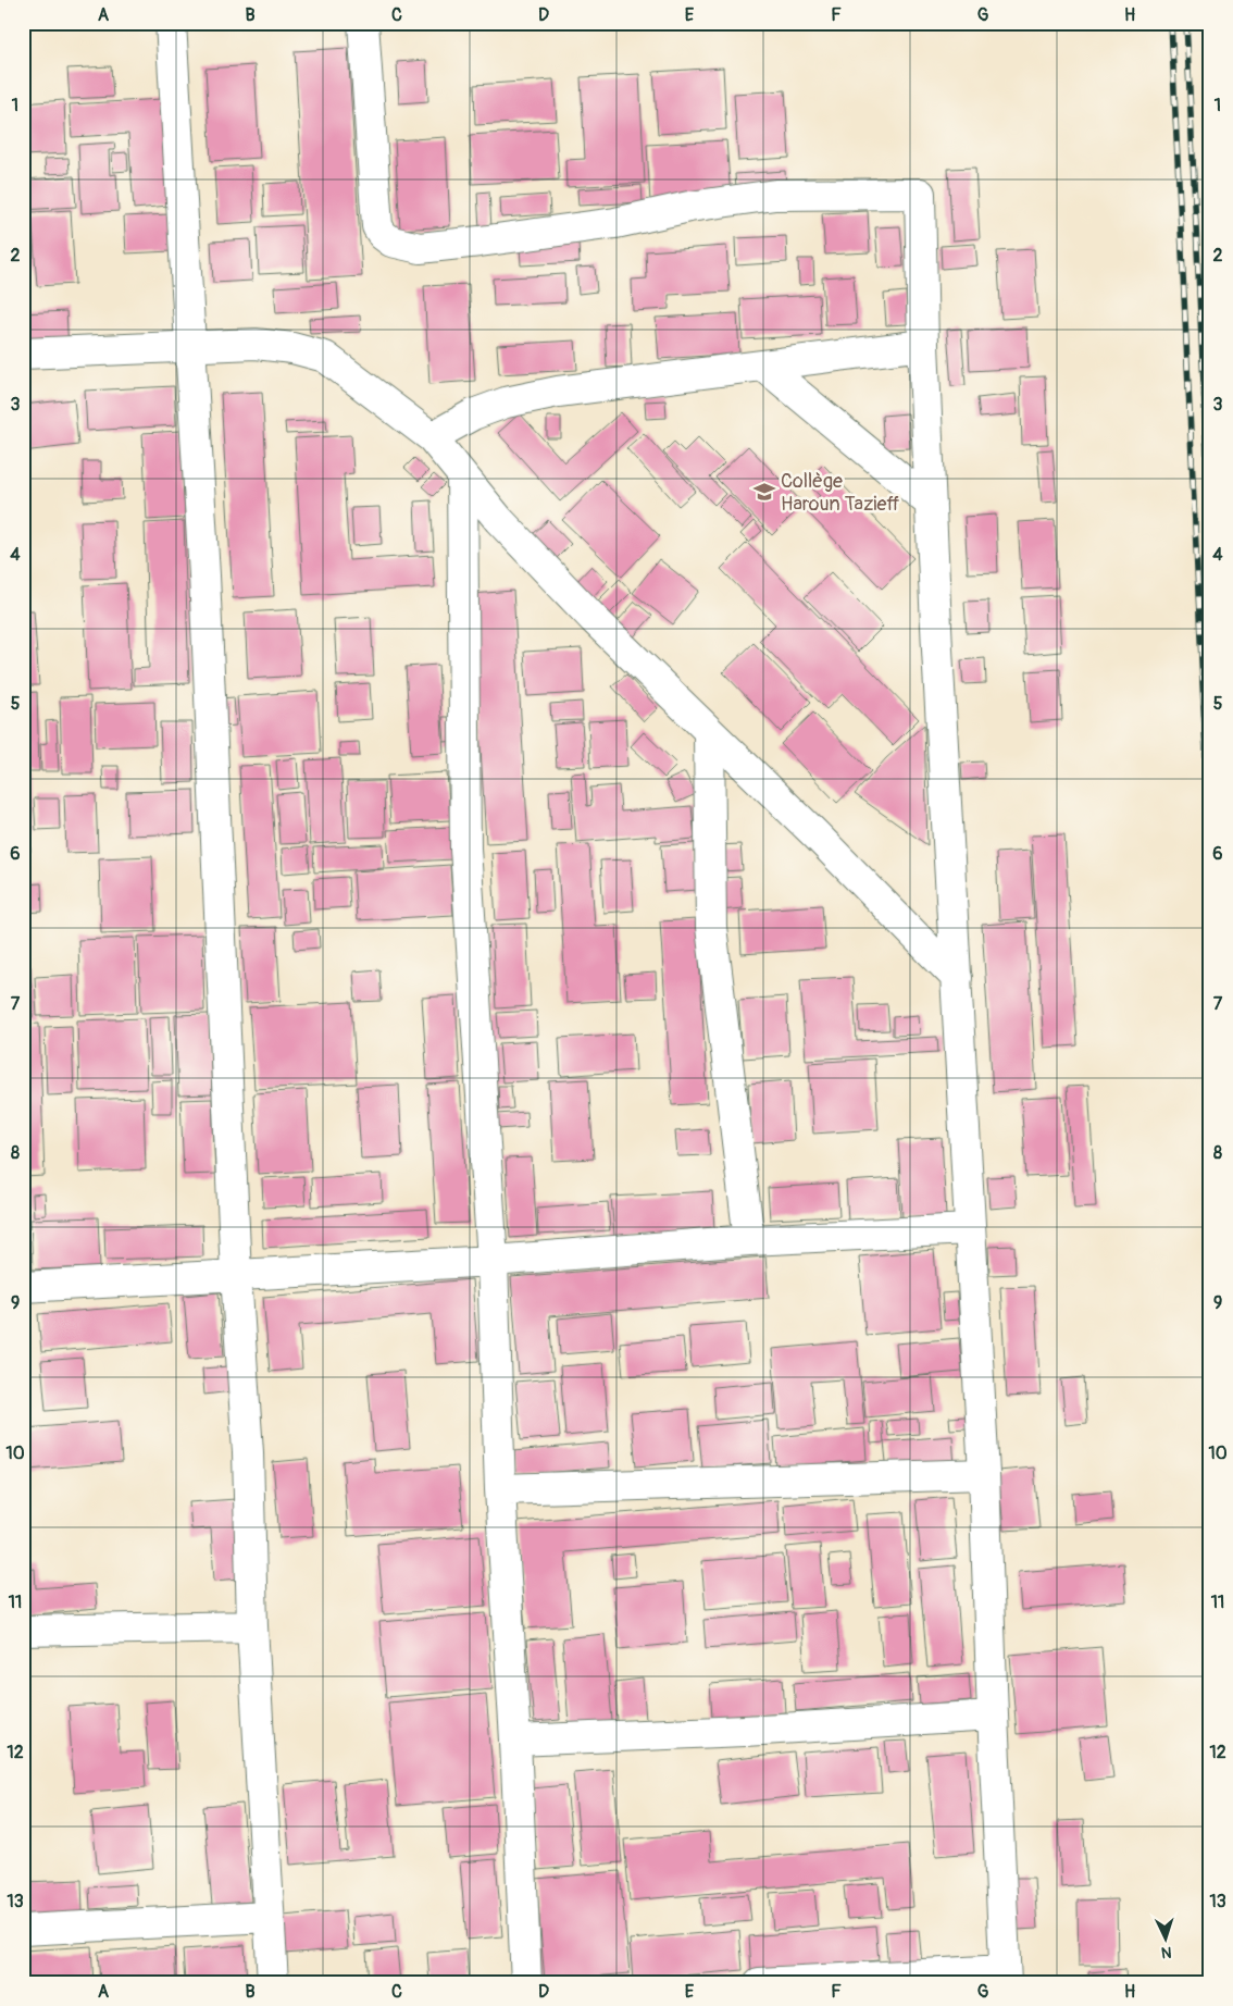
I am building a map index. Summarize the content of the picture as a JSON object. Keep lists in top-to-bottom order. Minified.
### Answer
{"places":{"school or university":["Collège Haroun Tazieff"]},"north":"bottom","grid":{"columns":["A","B","C","D","E","F","G","H"],"rows":["1","2","3","4","5","6","7","8","9","10","11","12","13"]}}
